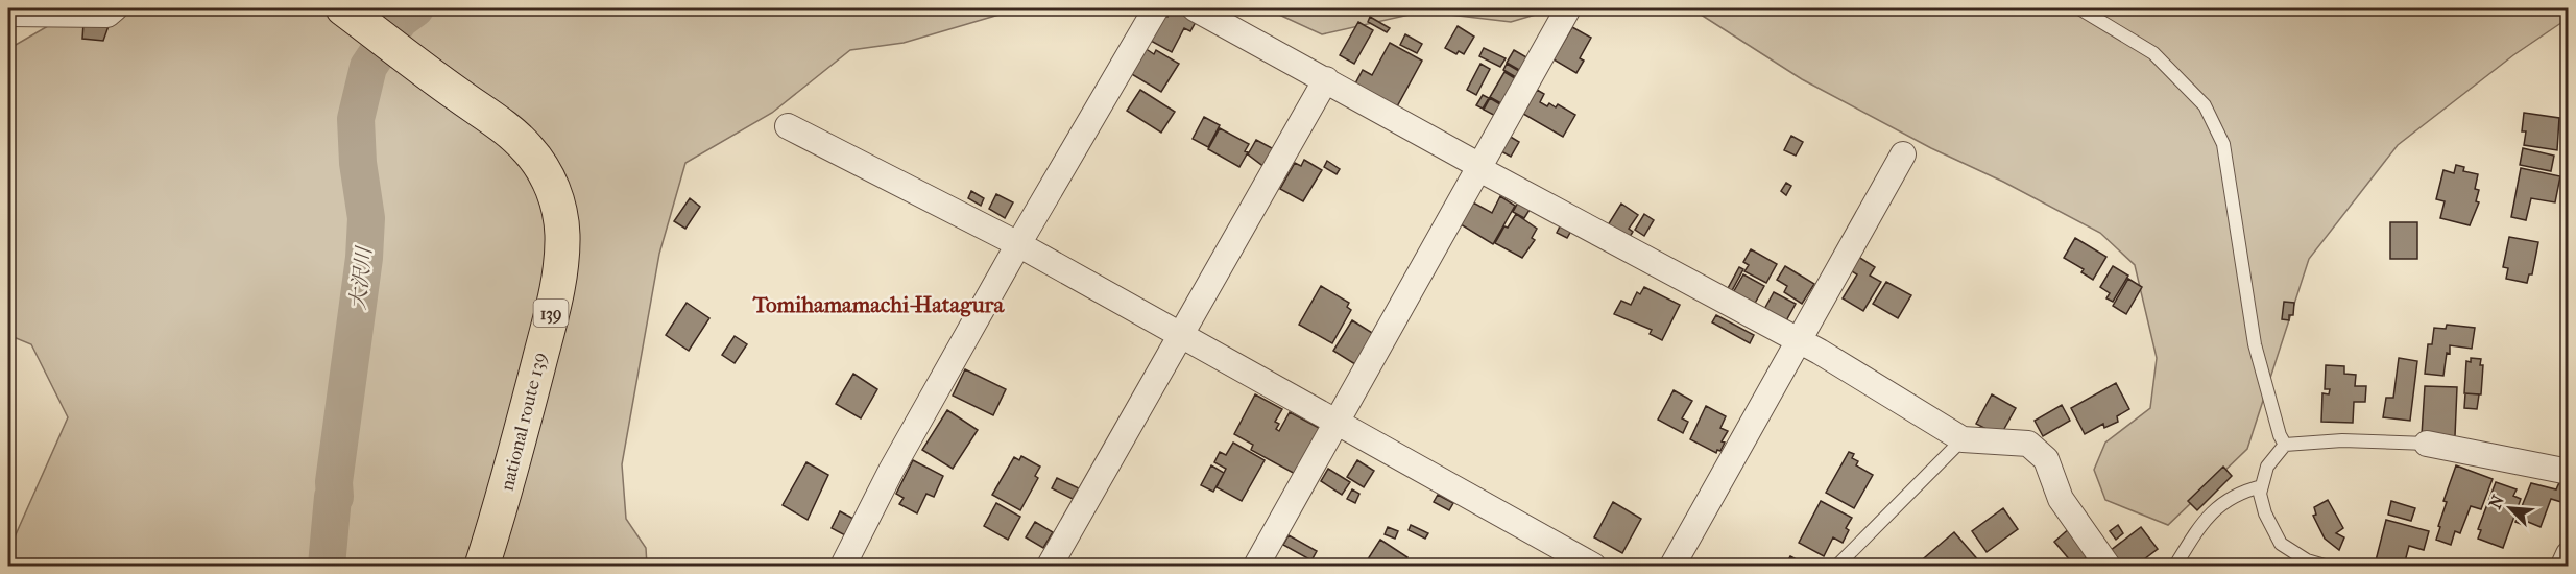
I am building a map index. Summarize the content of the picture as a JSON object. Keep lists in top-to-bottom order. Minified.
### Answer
{"streets":{"highway":["139","national route 139"]},"districts":["Tomihamamachi-Hatagura"],"water":["大沢川"],"north":"top left"}
